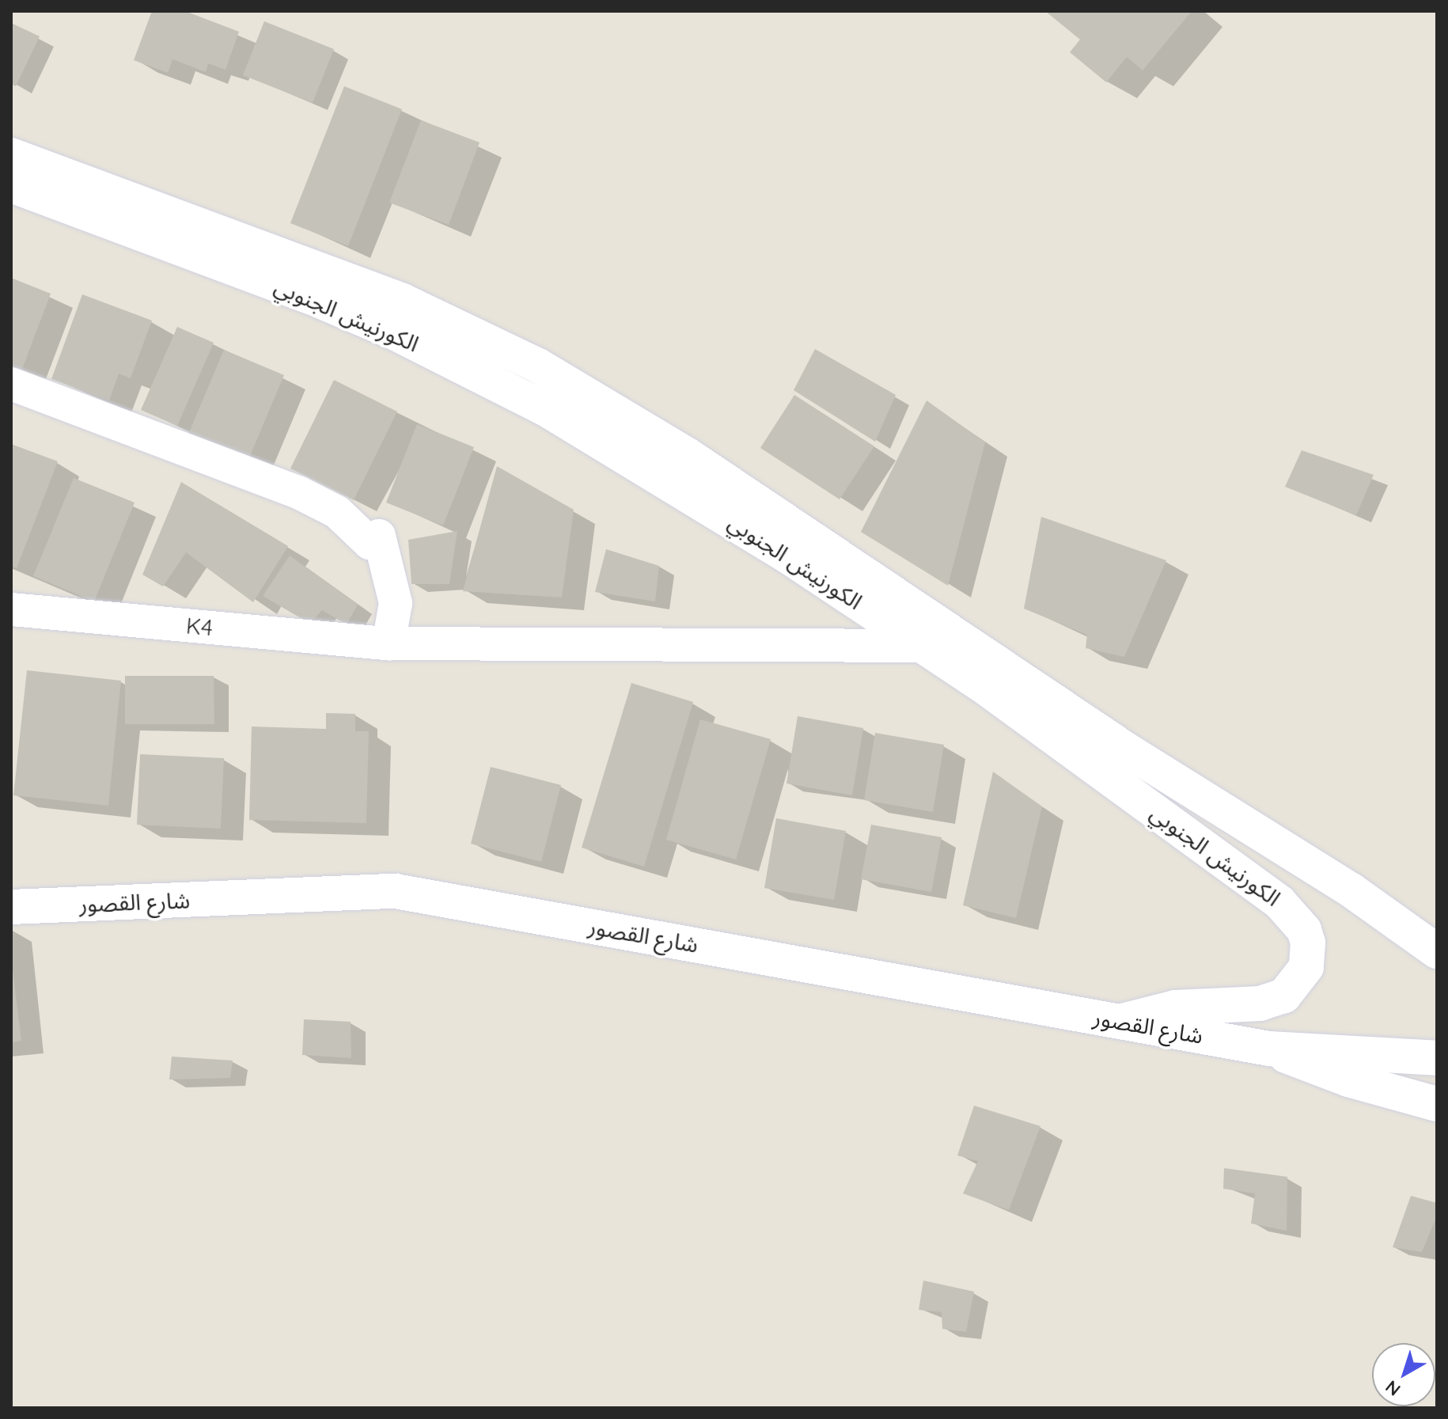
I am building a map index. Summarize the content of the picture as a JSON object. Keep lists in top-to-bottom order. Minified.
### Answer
{"streets":{"main road":["الكورنيش الجنوبي","شارع القصور"],"street":["K4"]},"crossings":[["الكورنيش الجنوبي","K4"],["الكورنيش الجنوبي","شارع القصور"]],"north":"bottom left"}
